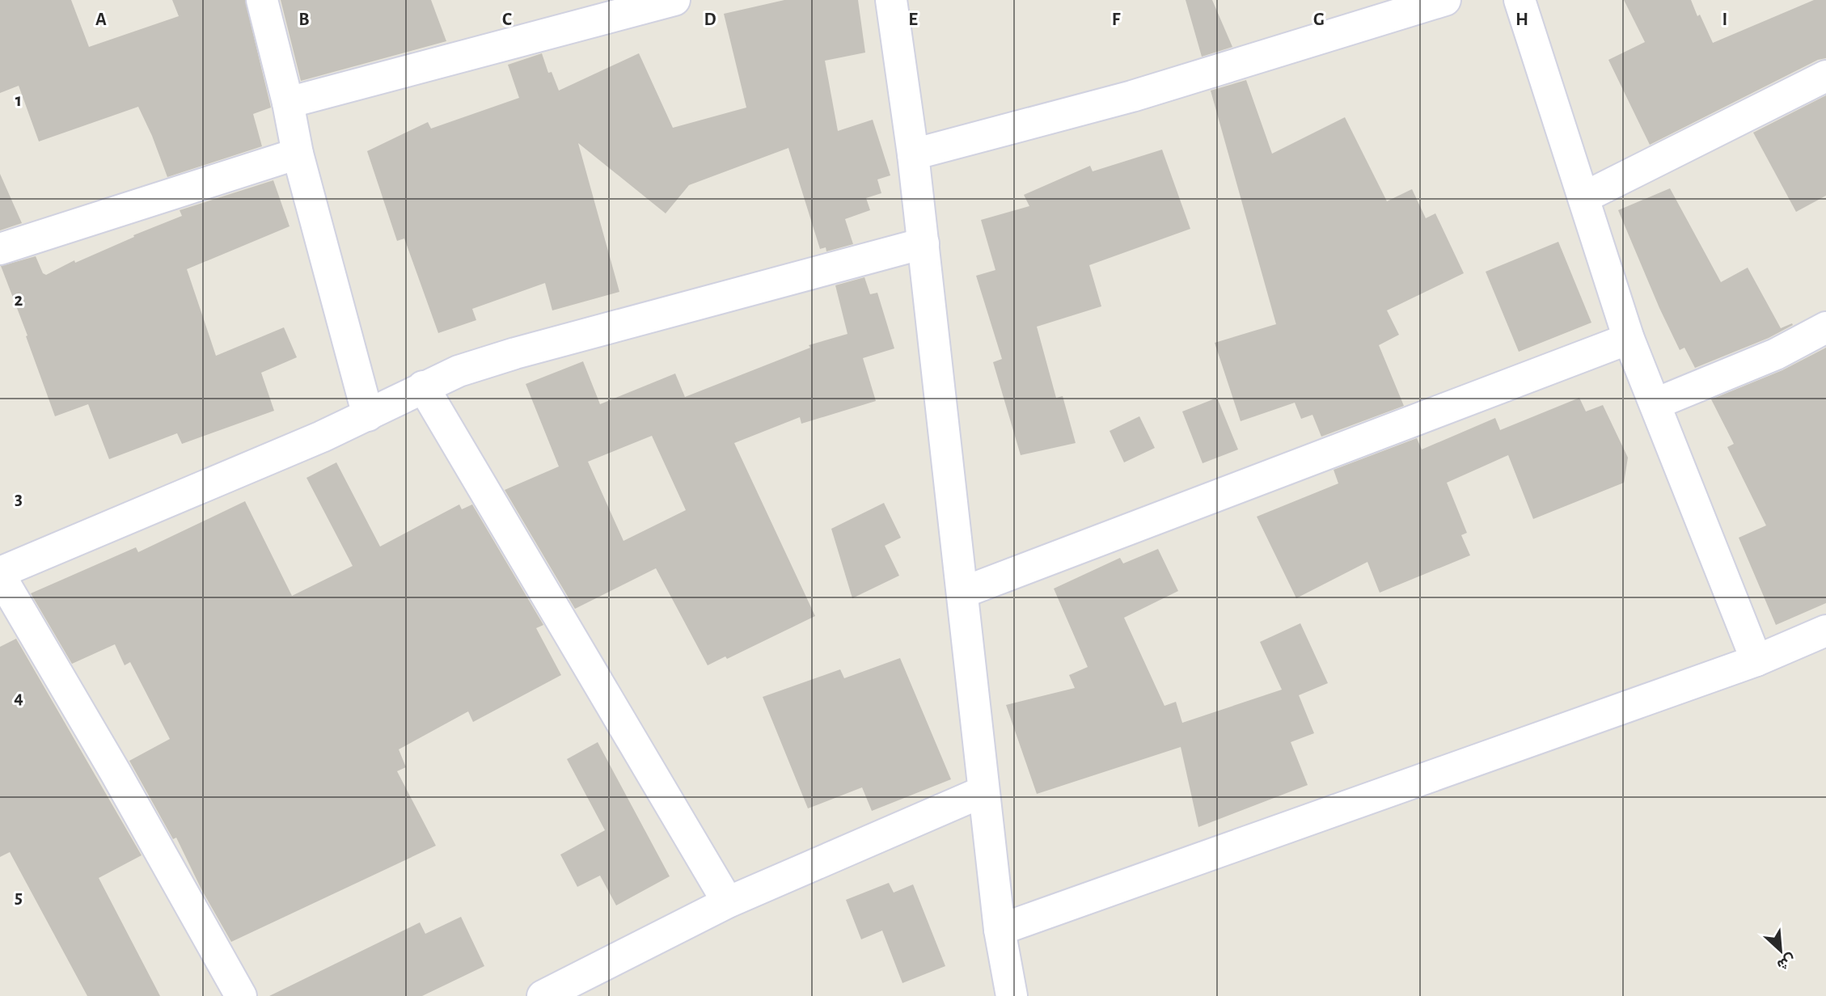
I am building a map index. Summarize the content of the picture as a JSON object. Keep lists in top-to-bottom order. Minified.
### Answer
{"north":"bottom right","grid":{"columns":["A","B","C","D","E","F","G","H","I"],"rows":["1","2","3","4","5"]}}
